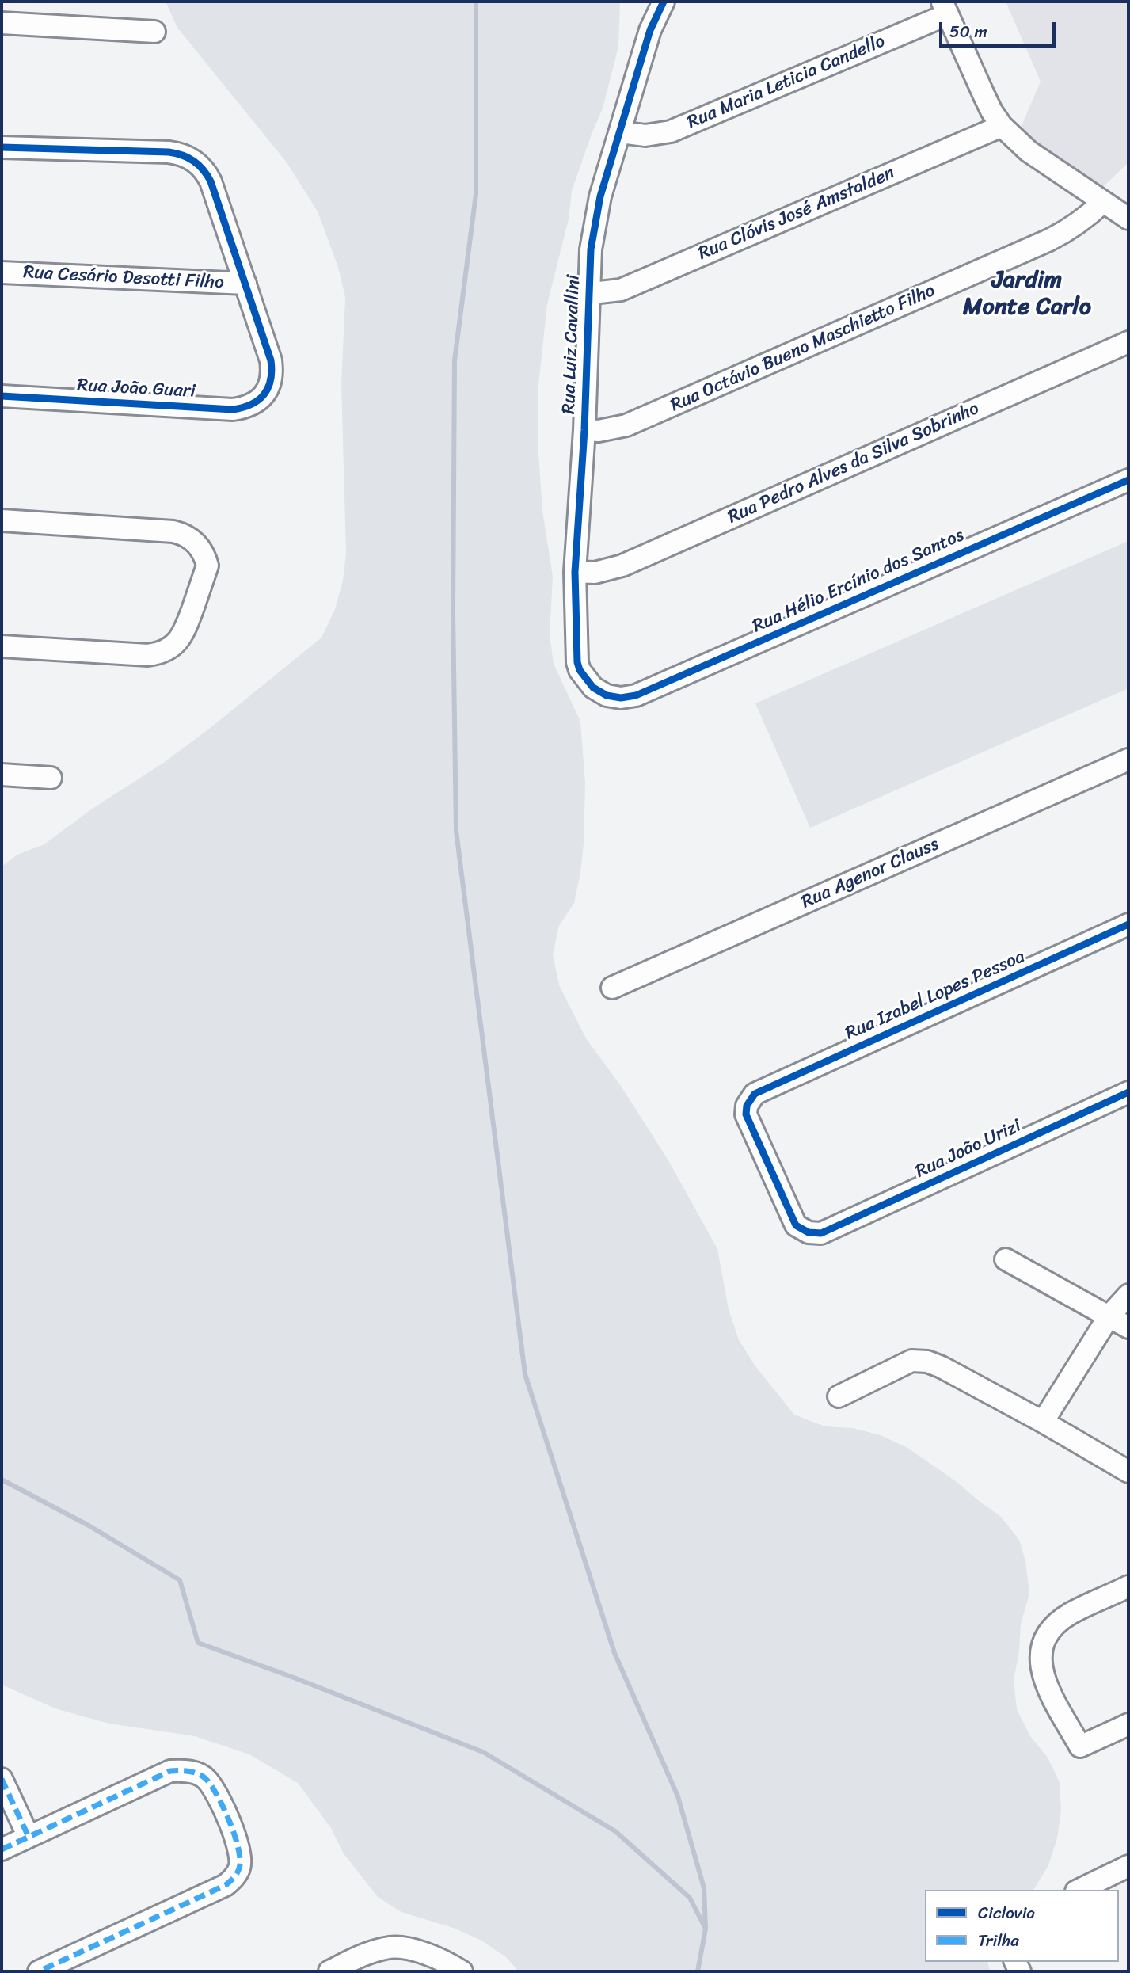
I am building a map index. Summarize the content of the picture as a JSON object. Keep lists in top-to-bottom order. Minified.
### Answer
{"streets":{"street":["Rua Maria Leticia Candello","Rua Clóvis José Amstalden","Rua Cesário Desotti Filho","Rua Luiz Cavallini","Rua Octávio Bueno Maschietto Filho","Rua João Guari","Rua Pedro Alves da Silva Sobrinho","Rua Hélio Ercínio dos Santos","Rua Agenor Clauss","Rua Izabel Lopes Pessoa","Rua João Urizi"]},"crossings":[["Rua Maria Leticia Candello","Rua Luiz Cavallini"],["Rua Clóvis José Amstalden","Rua Luiz Cavallini"],["Rua Cesário Desotti Filho","Rua João Guari"],["Rua Luiz Cavallini","Rua Octávio Bueno Maschietto Filho"],["Rua Luiz Cavallini","Rua Pedro Alves da Silva Sobrinho"],["Rua Luiz Cavallini","Rua Hélio Ercínio dos Santos"],["Rua Izabel Lopes Pessoa","Rua João Urizi"]],"districts":["Jardim Monte Carlo"],"legend":["Ciclovia","Trilha"],"scale_bar":"50 m"}
